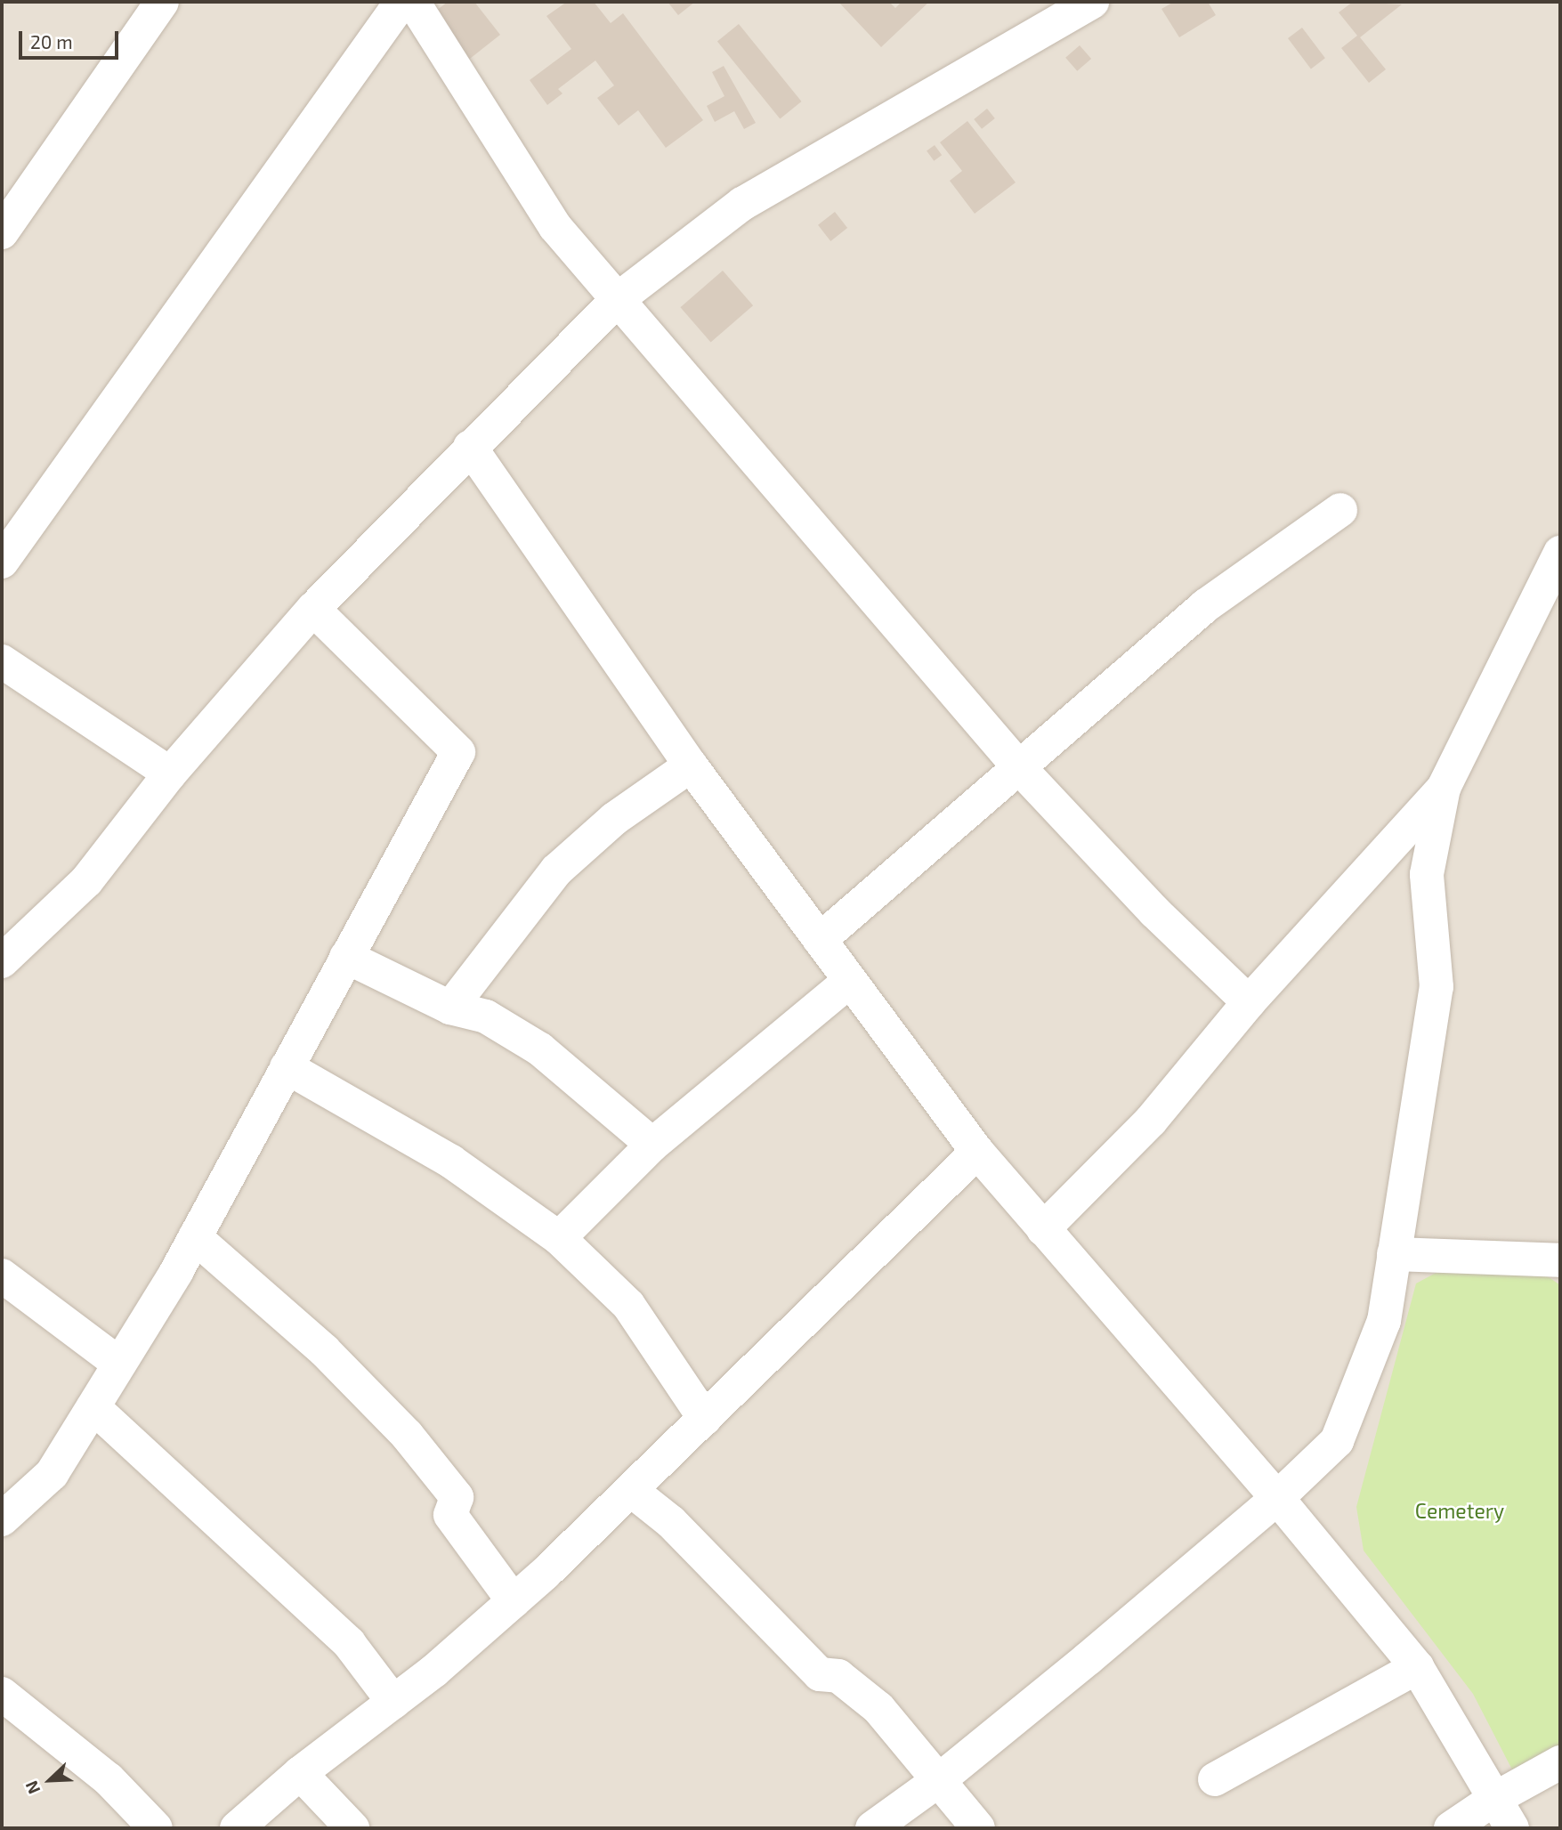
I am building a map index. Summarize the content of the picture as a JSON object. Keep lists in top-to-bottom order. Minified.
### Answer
{"parks":["Cemetery"],"scale_bar":"20 m","north":"bottom left"}
